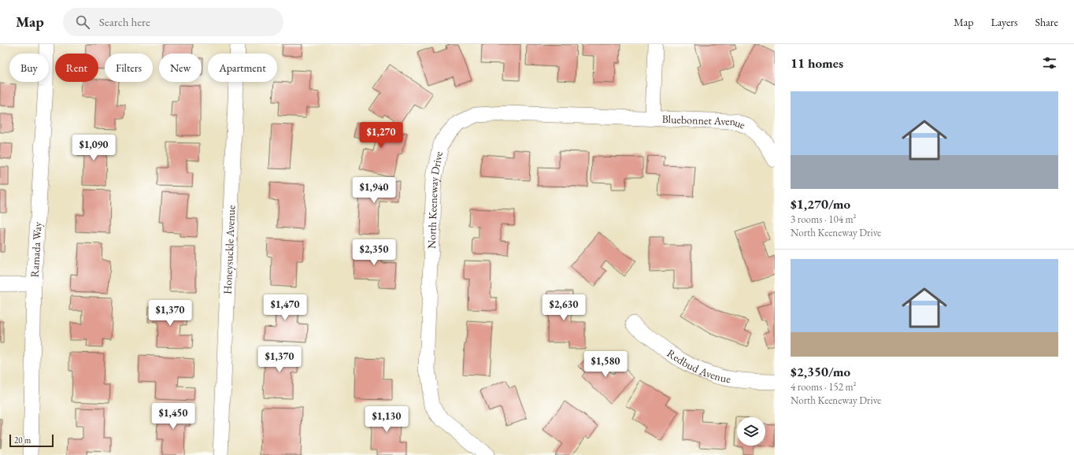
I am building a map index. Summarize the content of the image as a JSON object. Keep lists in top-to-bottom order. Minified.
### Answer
{"streets":{"street":["Bluebonnet Avenue","North Keeneway Drive","Ramada Way","Honeysuckle Avenue","Redbud Avenue"]},"crossings":[["Bluebonnet Avenue","North Keeneway Drive"]],"scale_bar":"20 m","page":{"header":"Map","search":"Search here","nav":["Map","Layers","Share"],"heading":"11 homes","chip":["Buy","Rent","Filters","New","Apartment"],"list":[{"name":"$1,270/mo","note":"3 rooms · 104 m² · North Keeneway Drive"},{"name":"$2,350/mo","note":"4 rooms · 152 m² · North Keeneway Drive"}],"price":["$1,270","$1,090","$1,940","$2,350","$1,470","$2,630","$1,370","$1,370","$1,580","$1,450","$1,130"],"scale":"20 m"}}
